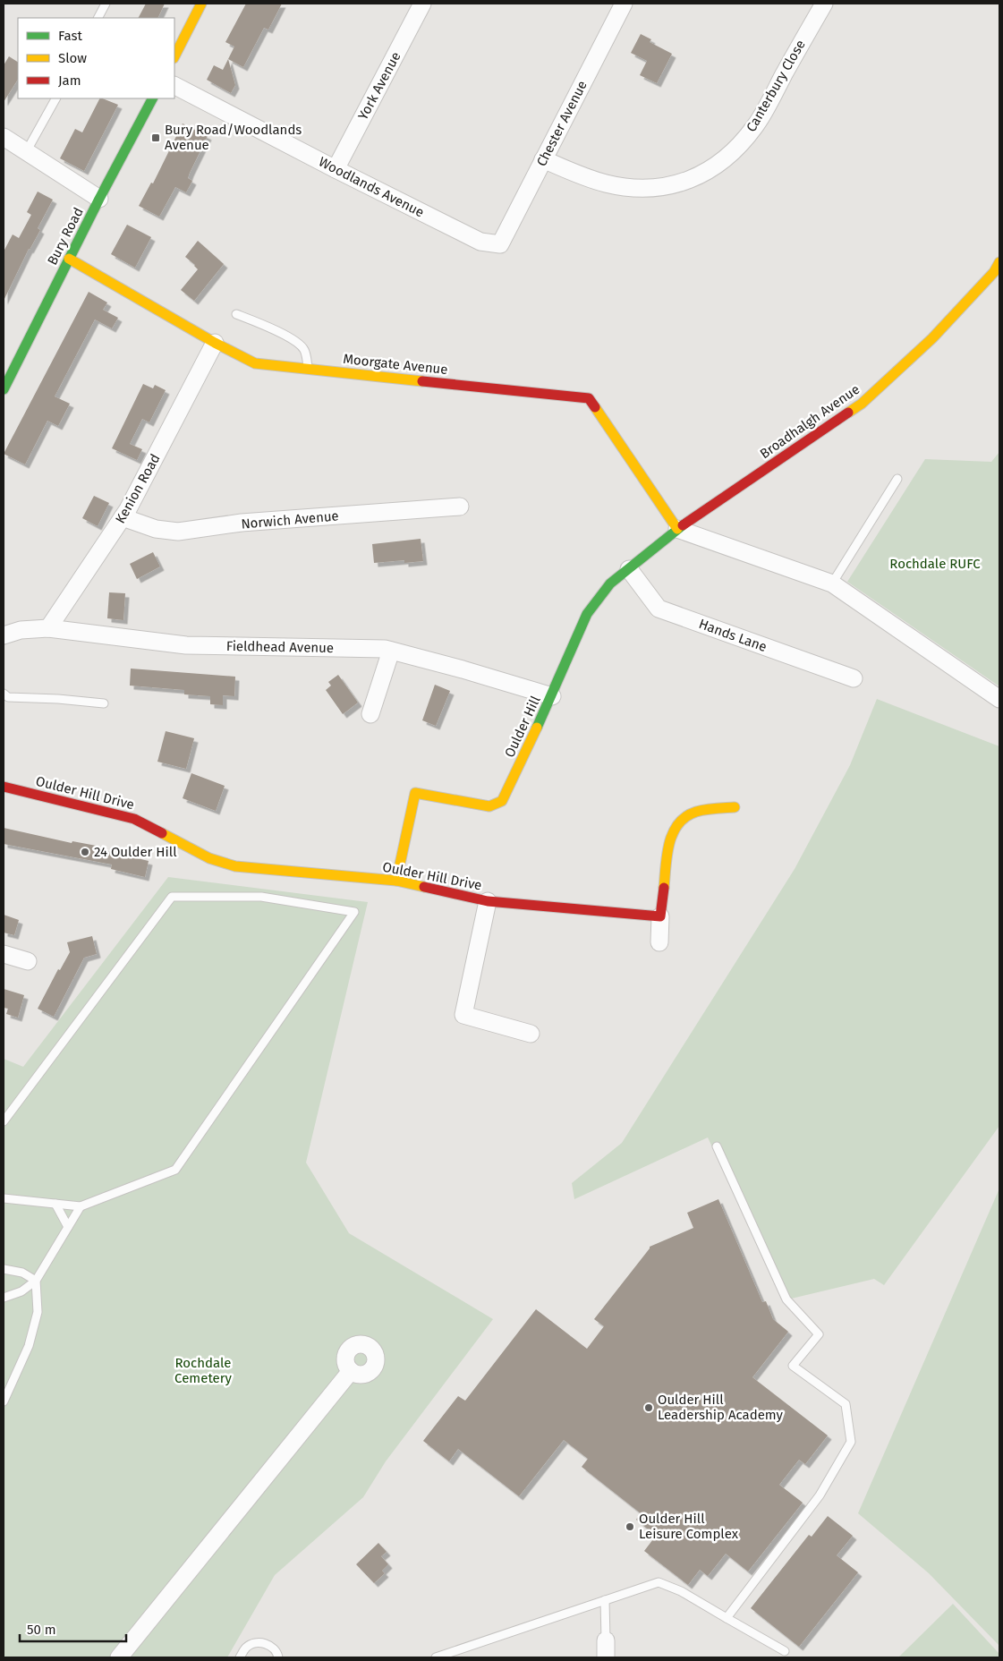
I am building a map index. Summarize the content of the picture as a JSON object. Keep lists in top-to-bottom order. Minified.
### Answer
{"streets":{"street":["York Avenue","Canterbury Close","Chester Avenue","Woodlands Avenue","Bury Road","Moorgate Avenue","Broadhalgh Avenue","Kenion Road","Norwich Avenue","Hands Lane","Fieldhead Avenue","Oulder Hill","Oulder Hill Drive"]},"crossings":[["York Avenue","Woodlands Avenue"],["Canterbury Close","Chester Avenue"],["Chester Avenue","Woodlands Avenue"],["Bury Road","Moorgate Avenue"],["Moorgate Avenue","Broadhalgh Avenue"],["Moorgate Avenue","Kenion Road"],["Moorgate Avenue","Oulder Hill"],["Broadhalgh Avenue","Oulder Hill"],["Kenion Road","Norwich Avenue"],["Kenion Road","Fieldhead Avenue"],["Hands Lane","Oulder Hill"],["Fieldhead Avenue","Oulder Hill"],["Oulder Hill","Oulder Hill Drive"]],"parks":["Rochdale RUFC","Rochdale Cemetery"],"places":{"transit":["Bury Road/Woodlands Avenue"],"other":["24 Oulder Hill","Oulder Hill Leadership Academy","Oulder Hill Leisure Complex"]},"legend":["Fast","Slow","Jam"],"scale_bar":"50 m"}
